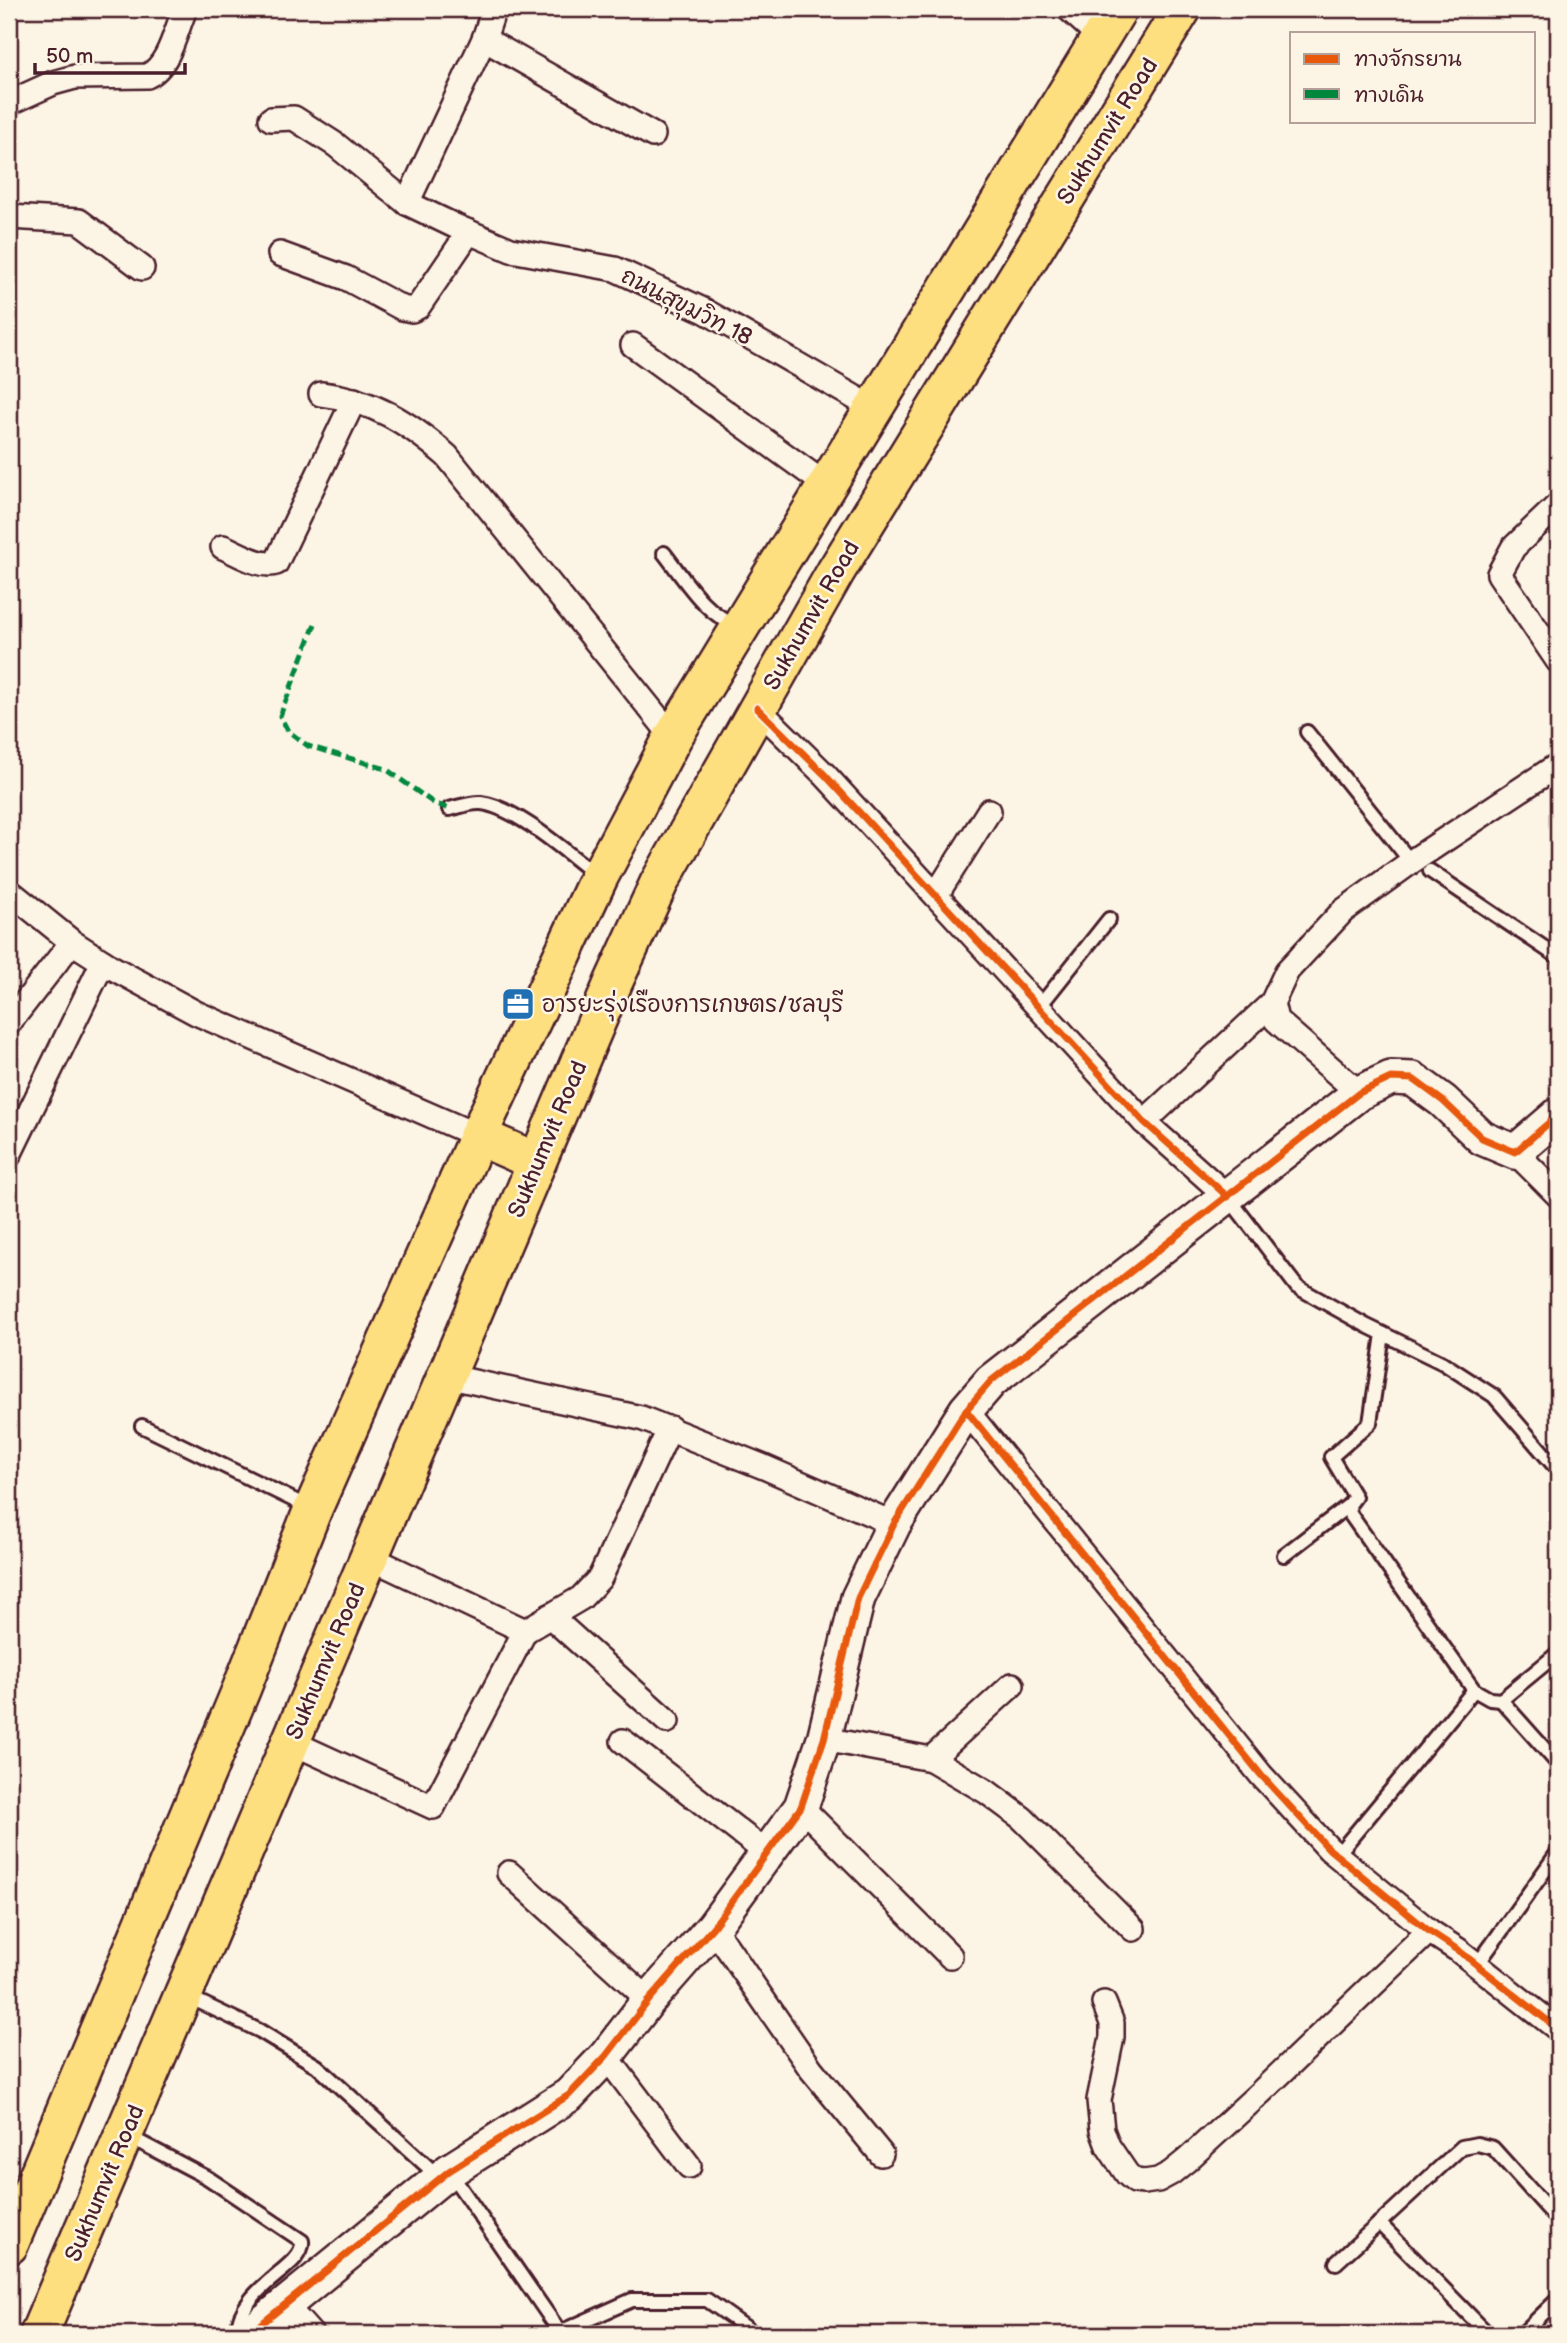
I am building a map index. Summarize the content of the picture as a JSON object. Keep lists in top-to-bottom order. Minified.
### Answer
{"streets":{"main road":["Sukhumvit Road"],"street":["ถนนสุขุมวิท 18"]},"places":{"office":["อารยะรุ่งเรืองการเกษตร/ชลบุรี"]},"legend":["ทางจักรยาน","ทางเดิน"],"scale_bar":"50 m"}
